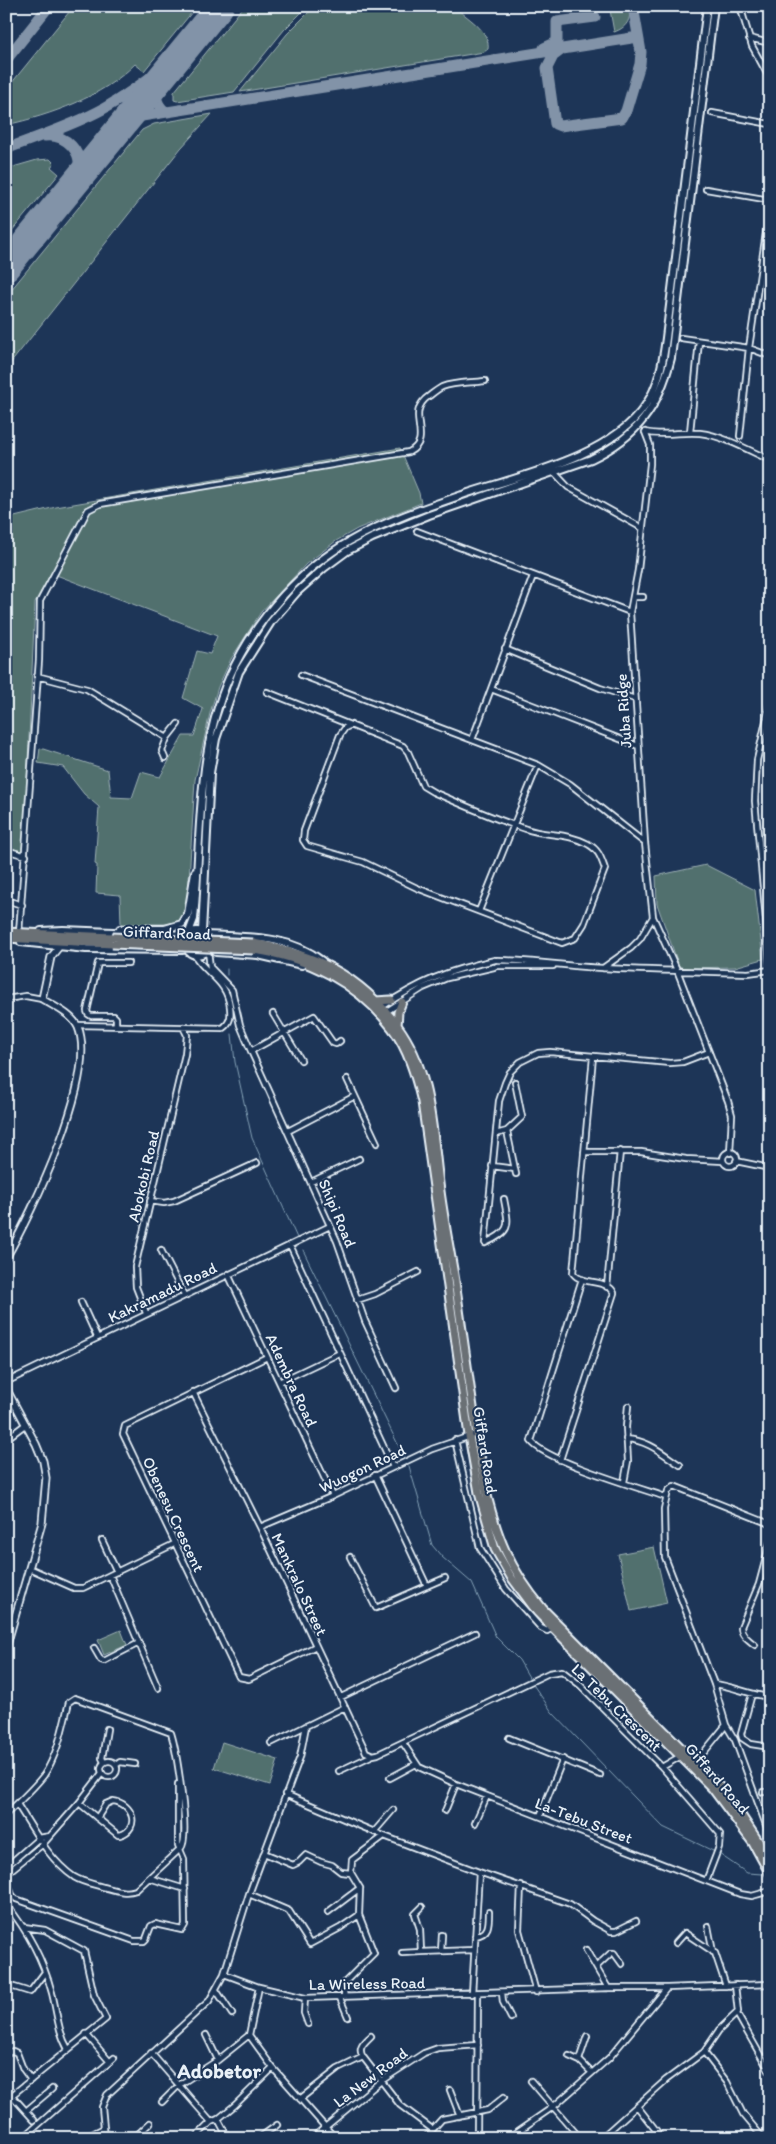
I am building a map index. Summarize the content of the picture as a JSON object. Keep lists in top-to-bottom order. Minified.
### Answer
{"streets":{"main road":["Giffard Road"],"street":["Juba Ridge","Abokobi Road","Shipi Road","Kakramadu Road","Adembra Road","Wuogon Road","Obenesu Crescent","Mankralo Street","La Tebu Crescent","La-Tebu Street","La Wireless Road","La New Road"]},"crossings":[["Giffard Road","Shipi Road"],["Giffard Road","Wuogon Road"],["Abokobi Road","Kakramadu Road"],["Shipi Road","Kakramadu Road"],["Kakramadu Road","Adembra Road"],["Adembra Road","Wuogon Road"],["Adembra Road","Obenesu Crescent"],["Wuogon Road","Mankralo Street"],["Obenesu Crescent","Mankralo Street"],["La Tebu Crescent","La-Tebu Street"]],"districts":["Adobetor"]}
